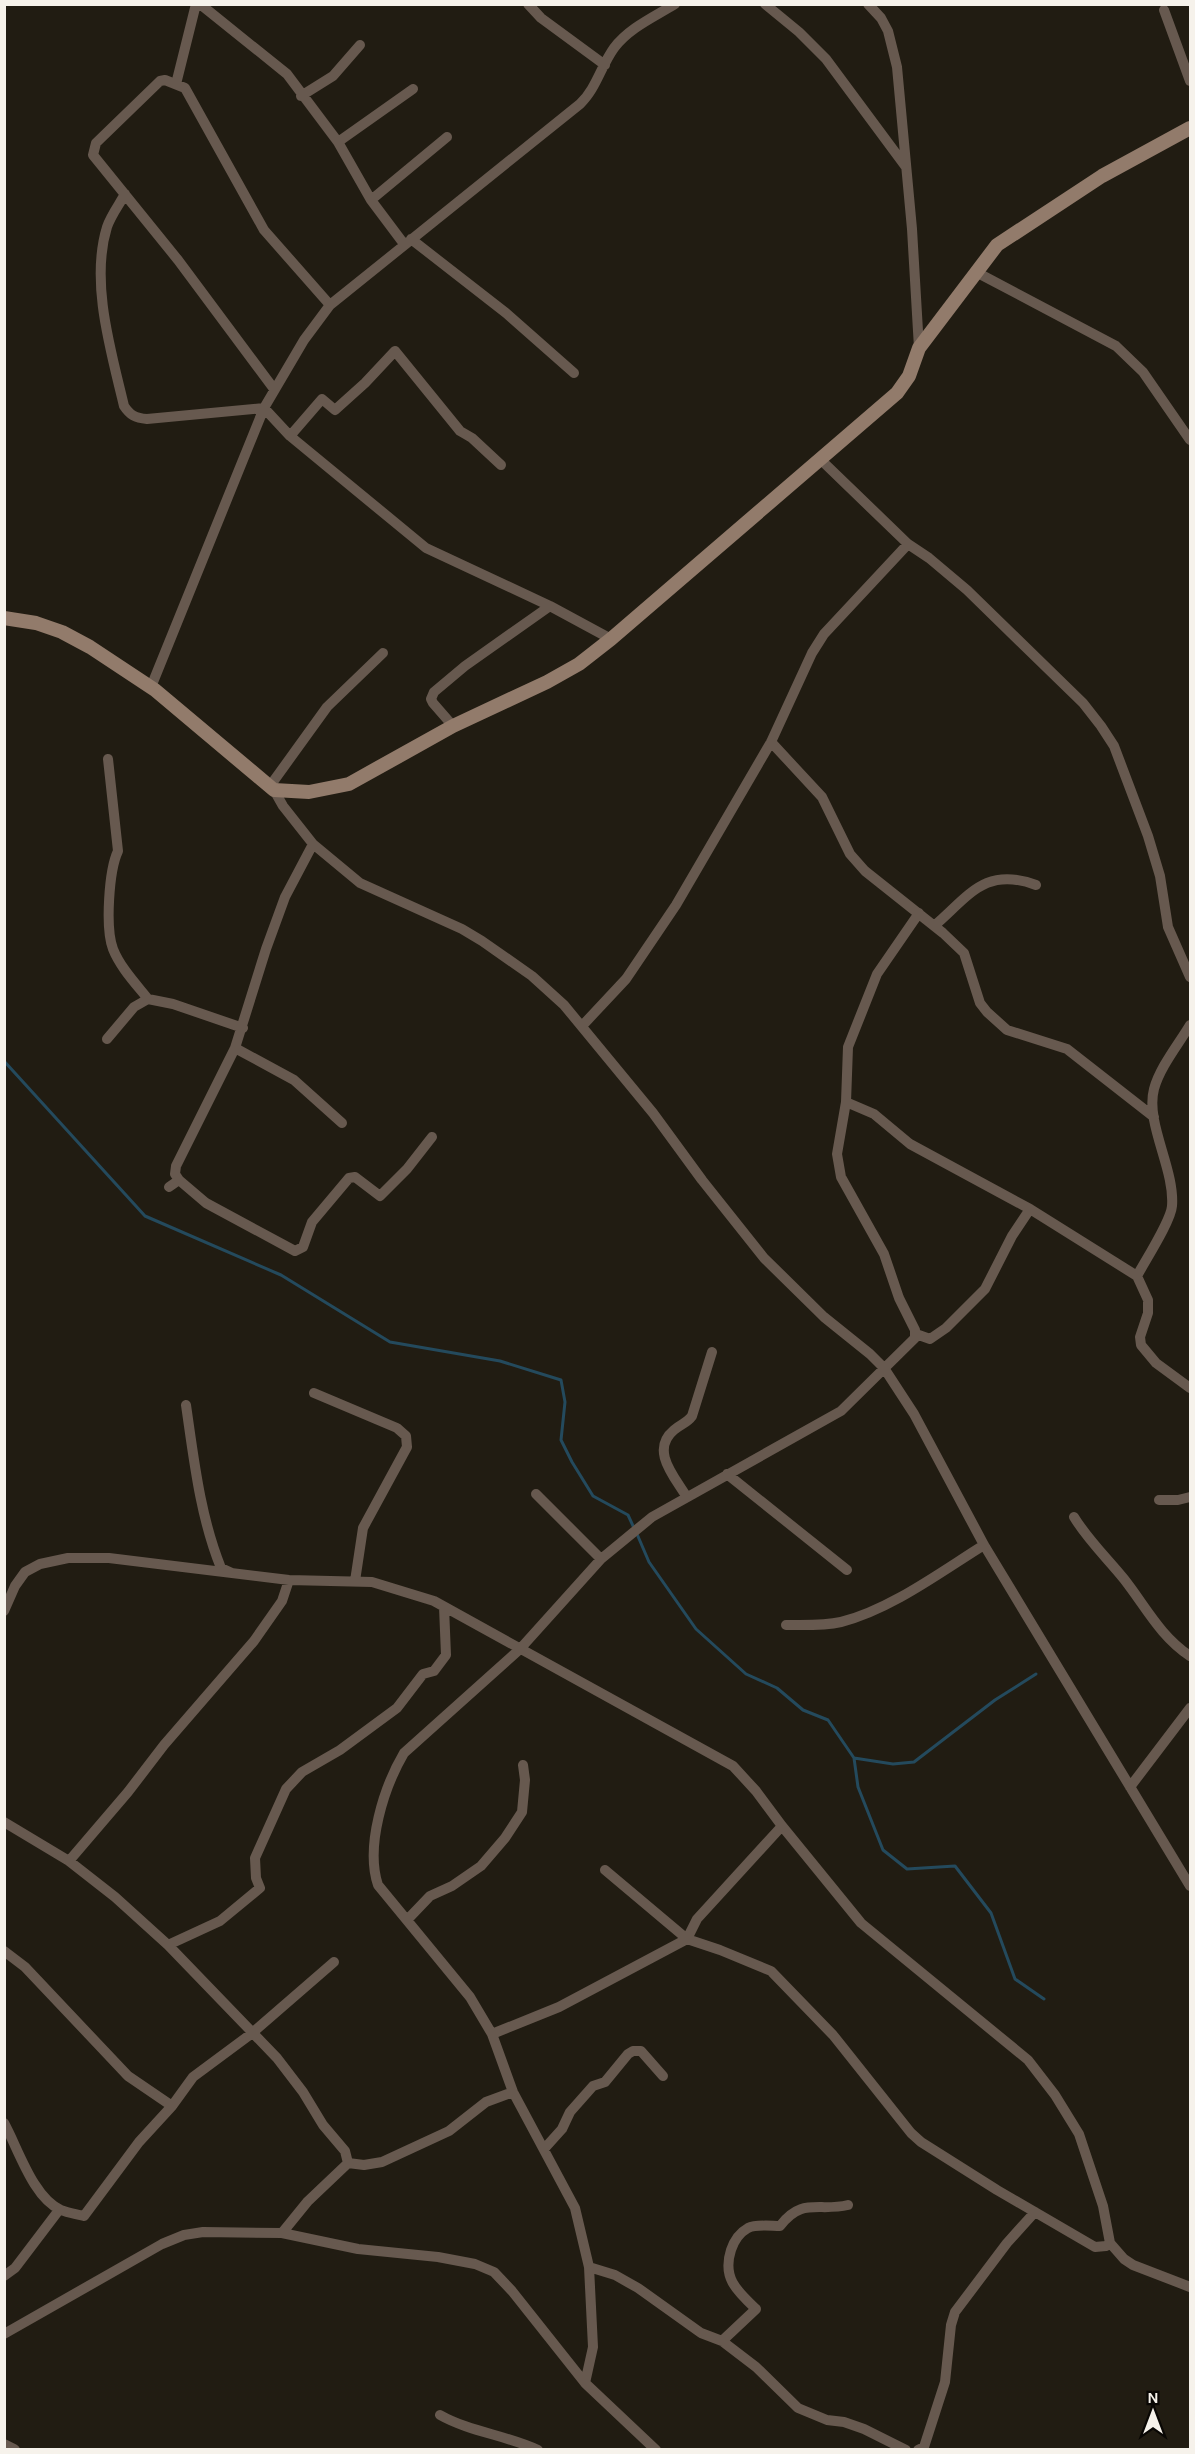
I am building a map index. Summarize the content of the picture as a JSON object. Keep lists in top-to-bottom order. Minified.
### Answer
{"north":"top"}
